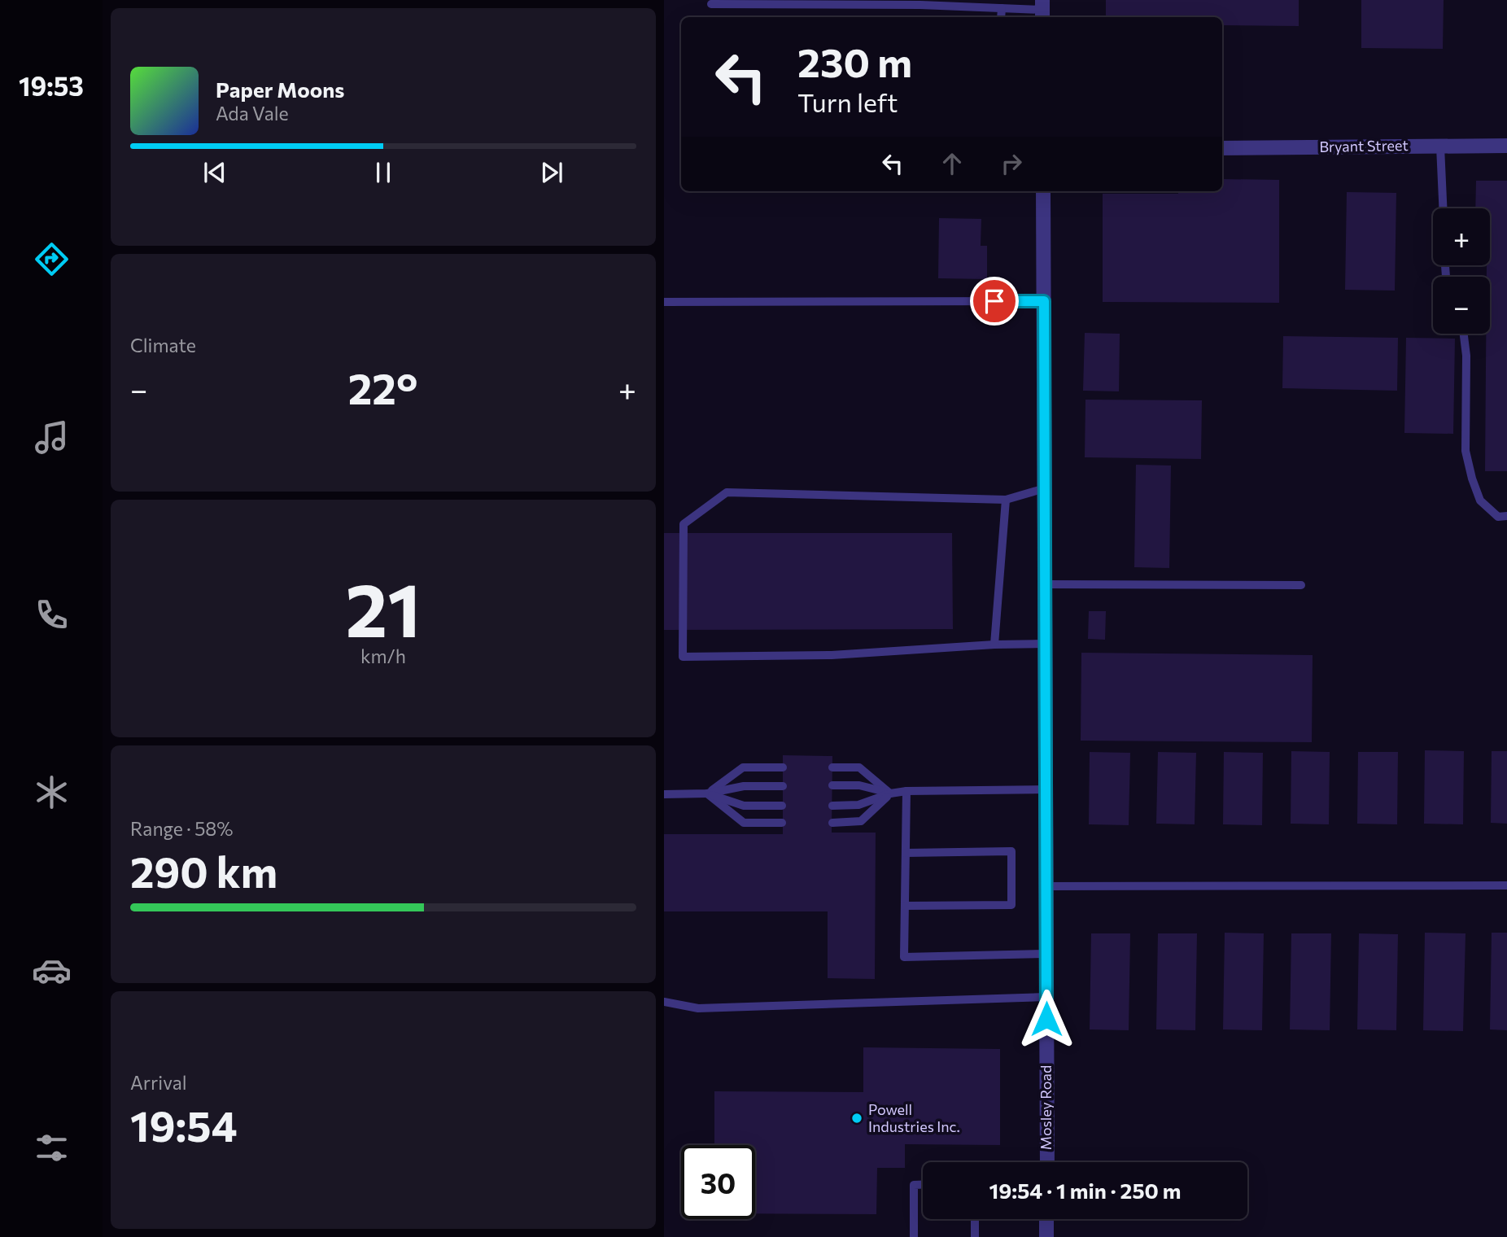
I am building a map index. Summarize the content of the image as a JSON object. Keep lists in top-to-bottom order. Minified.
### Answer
{"streets":{"street":["Bryant Street","Mosley Road"]},"places":["Powell Industries Inc."],"page":{"tabs":"19:53","turn":["230 m","Turn left"],"song":["Paper Moons","Ada Vale"],"map_buttons":["+","−"],"tile":["Climate",["21","km/h"],["Range · 58%","290 km"],["Arrival","19:54"]],"heat":["−","22°","+"],"limit":"30","trip":"19:54 · 1 min · 250 m"}}
